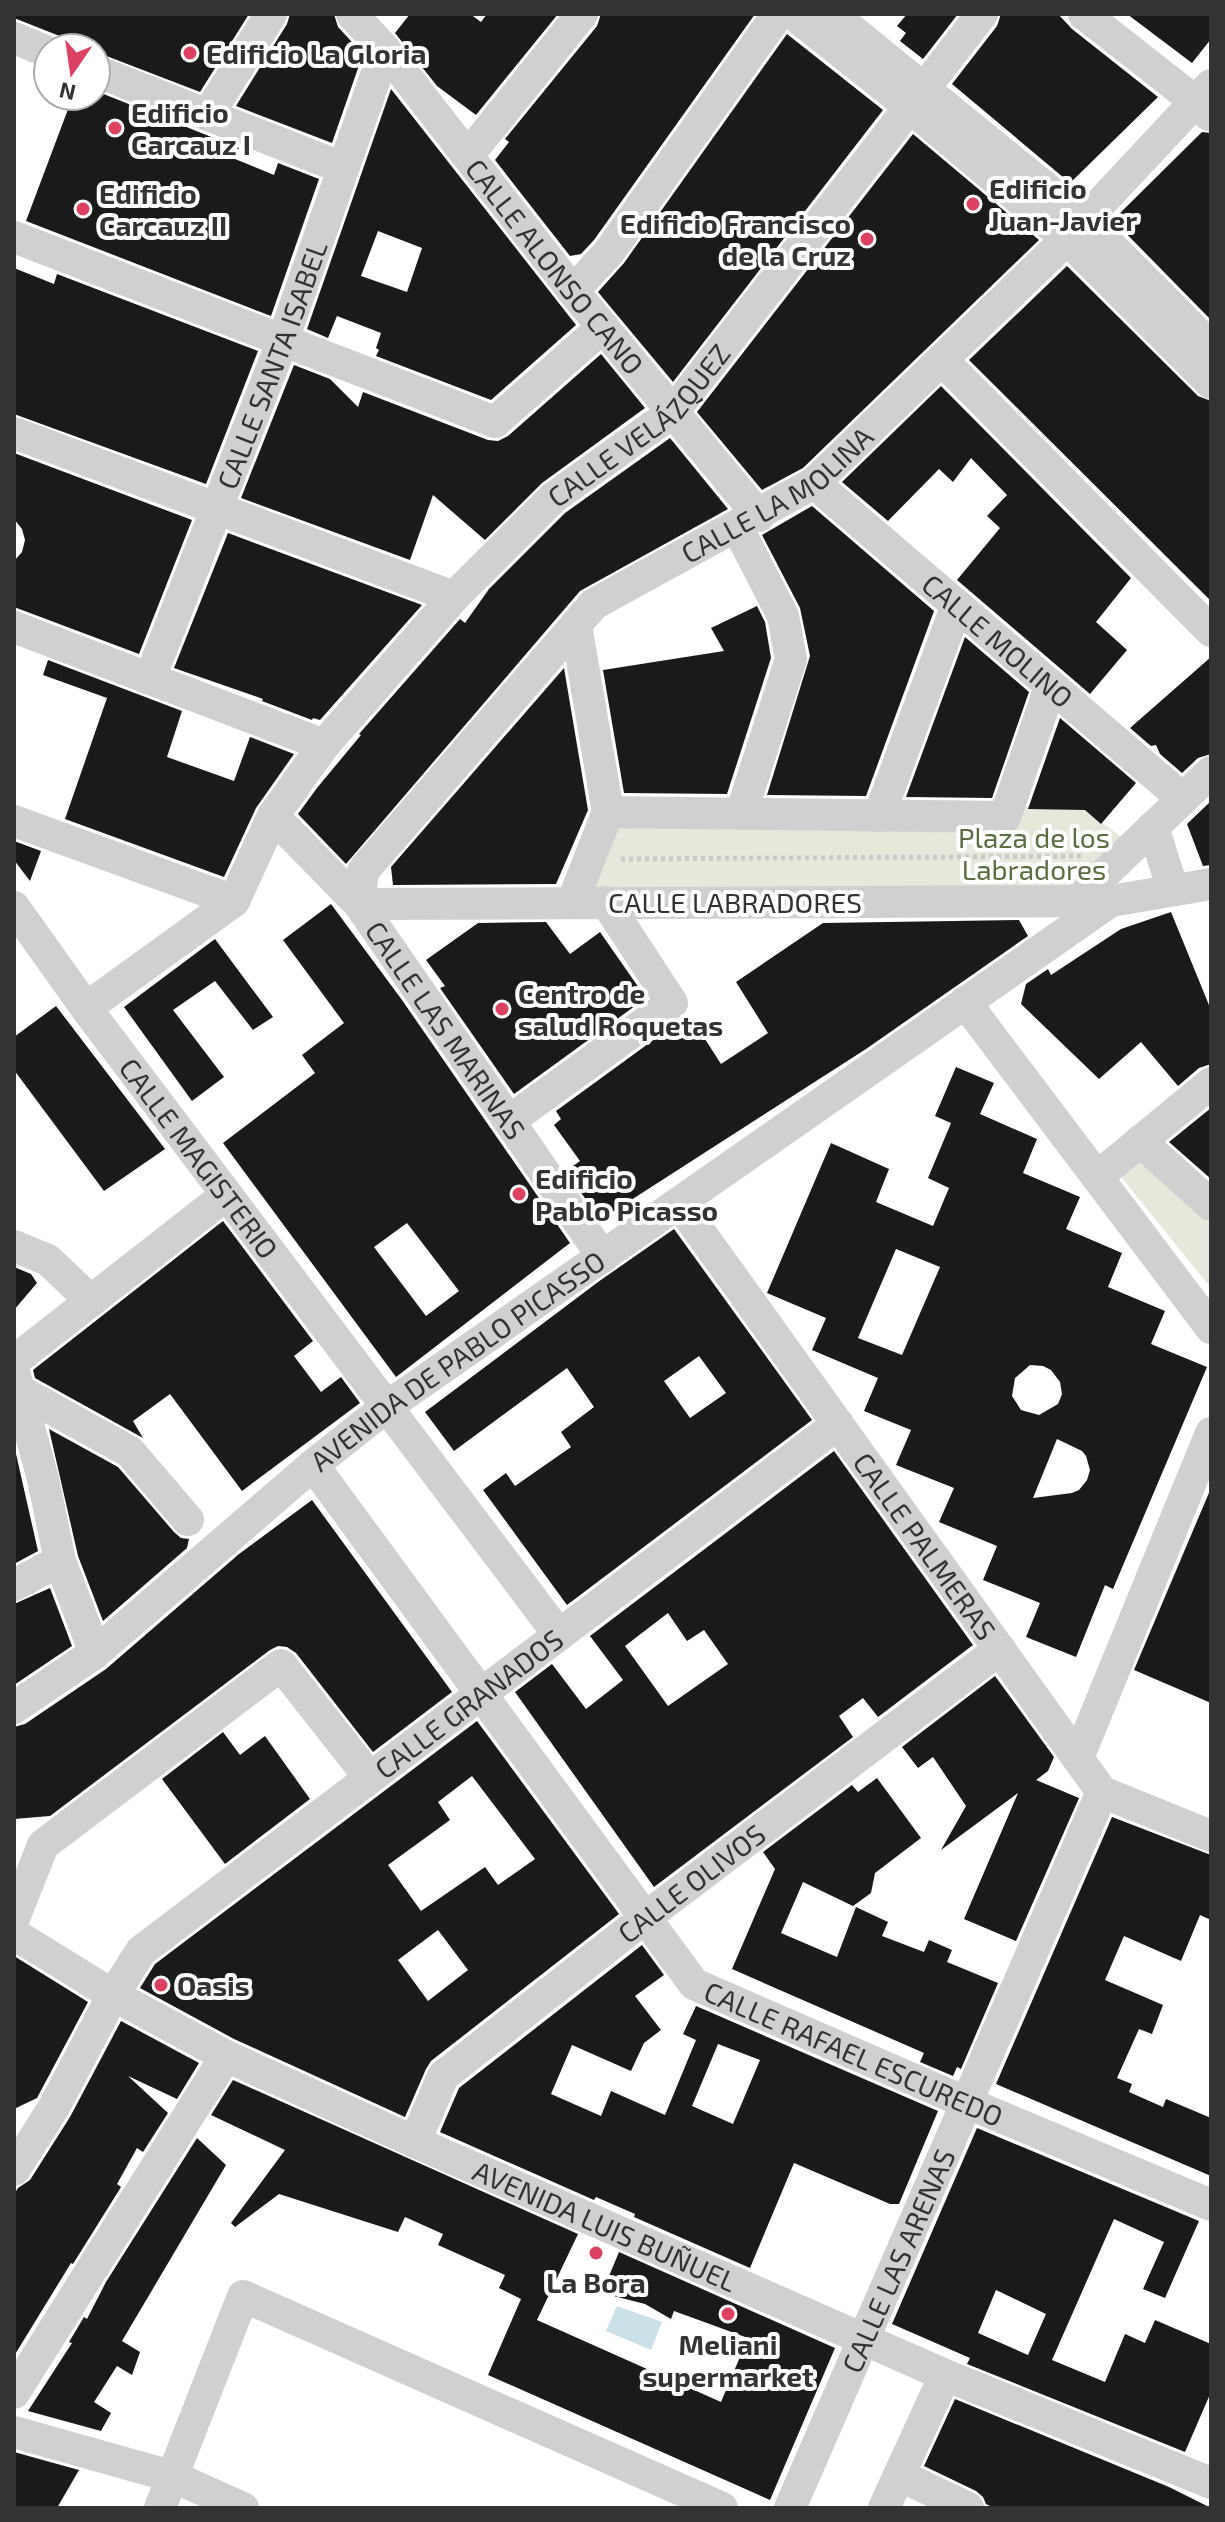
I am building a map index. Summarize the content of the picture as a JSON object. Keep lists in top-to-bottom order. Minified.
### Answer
{"streets":{"street":["CALLE ALONSO CANO","CALLE SANTA ISABEL","CALLE VELÁZQUEZ","CALLE LA MOLINA","CALLE MOLINO","CALLE LABRADORES","CALLE LAS MARINAS","CALLE MAGISTERIO","AVENIDA DE PABLO PICASSO","CALLE PALMERAS","CALLE GRANADOS","CALLE OLIVOS","CALLE RAFAEL ESCUREDO","AVENIDA LUIS BUÑUEL","CALLE LAS ARENAS"]},"crossings":[["CALLE ALONSO CANO","CALLE SANTA ISABEL"],["CALLE ALONSO CANO","CALLE VELÁZQUEZ"],["CALLE ALONSO CANO","CALLE LA MOLINA"],["CALLE VELÁZQUEZ","CALLE LAS MARINAS"],["CALLE LA MOLINA","CALLE MOLINO"],["CALLE LA MOLINA","CALLE LABRADORES"],["CALLE LA MOLINA","CALLE LAS MARINAS"],["CALLE LABRADORES","CALLE LAS MARINAS"],["CALLE LABRADORES","AVENIDA DE PABLO PICASSO"],["CALLE LAS MARINAS","AVENIDA DE PABLO PICASSO"],["CALLE MAGISTERIO","AVENIDA DE PABLO PICASSO"],["CALLE MAGISTERIO","CALLE GRANADOS"],["AVENIDA DE PABLO PICASSO","CALLE PALMERAS"],["AVENIDA DE PABLO PICASSO","CALLE RAFAEL ESCUREDO"],["CALLE PALMERAS","CALLE GRANADOS"],["CALLE PALMERAS","CALLE OLIVOS"],["CALLE PALMERAS","CALLE LAS ARENAS"],["CALLE GRANADOS","CALLE RAFAEL ESCUREDO"],["CALLE GRANADOS","AVENIDA LUIS BUÑUEL"],["CALLE OLIVOS","CALLE RAFAEL ESCUREDO"],["CALLE OLIVOS","AVENIDA LUIS BUÑUEL"],["CALLE RAFAEL ESCUREDO","CALLE LAS ARENAS"],["AVENIDA LUIS BUÑUEL","CALLE LAS ARENAS"]],"parks":["Plaza de los Labradores"],"places":["Edificio La Gloria","Edificio Carcauz I","Edificio Juan-Javier","Edificio Carcauz II","Edificio Francisco de la Cruz","Centro de salud Roquetas","Edificio Pablo Picasso","Oasis","La Bora","Meliani supermarket"],"north":"bottom"}
